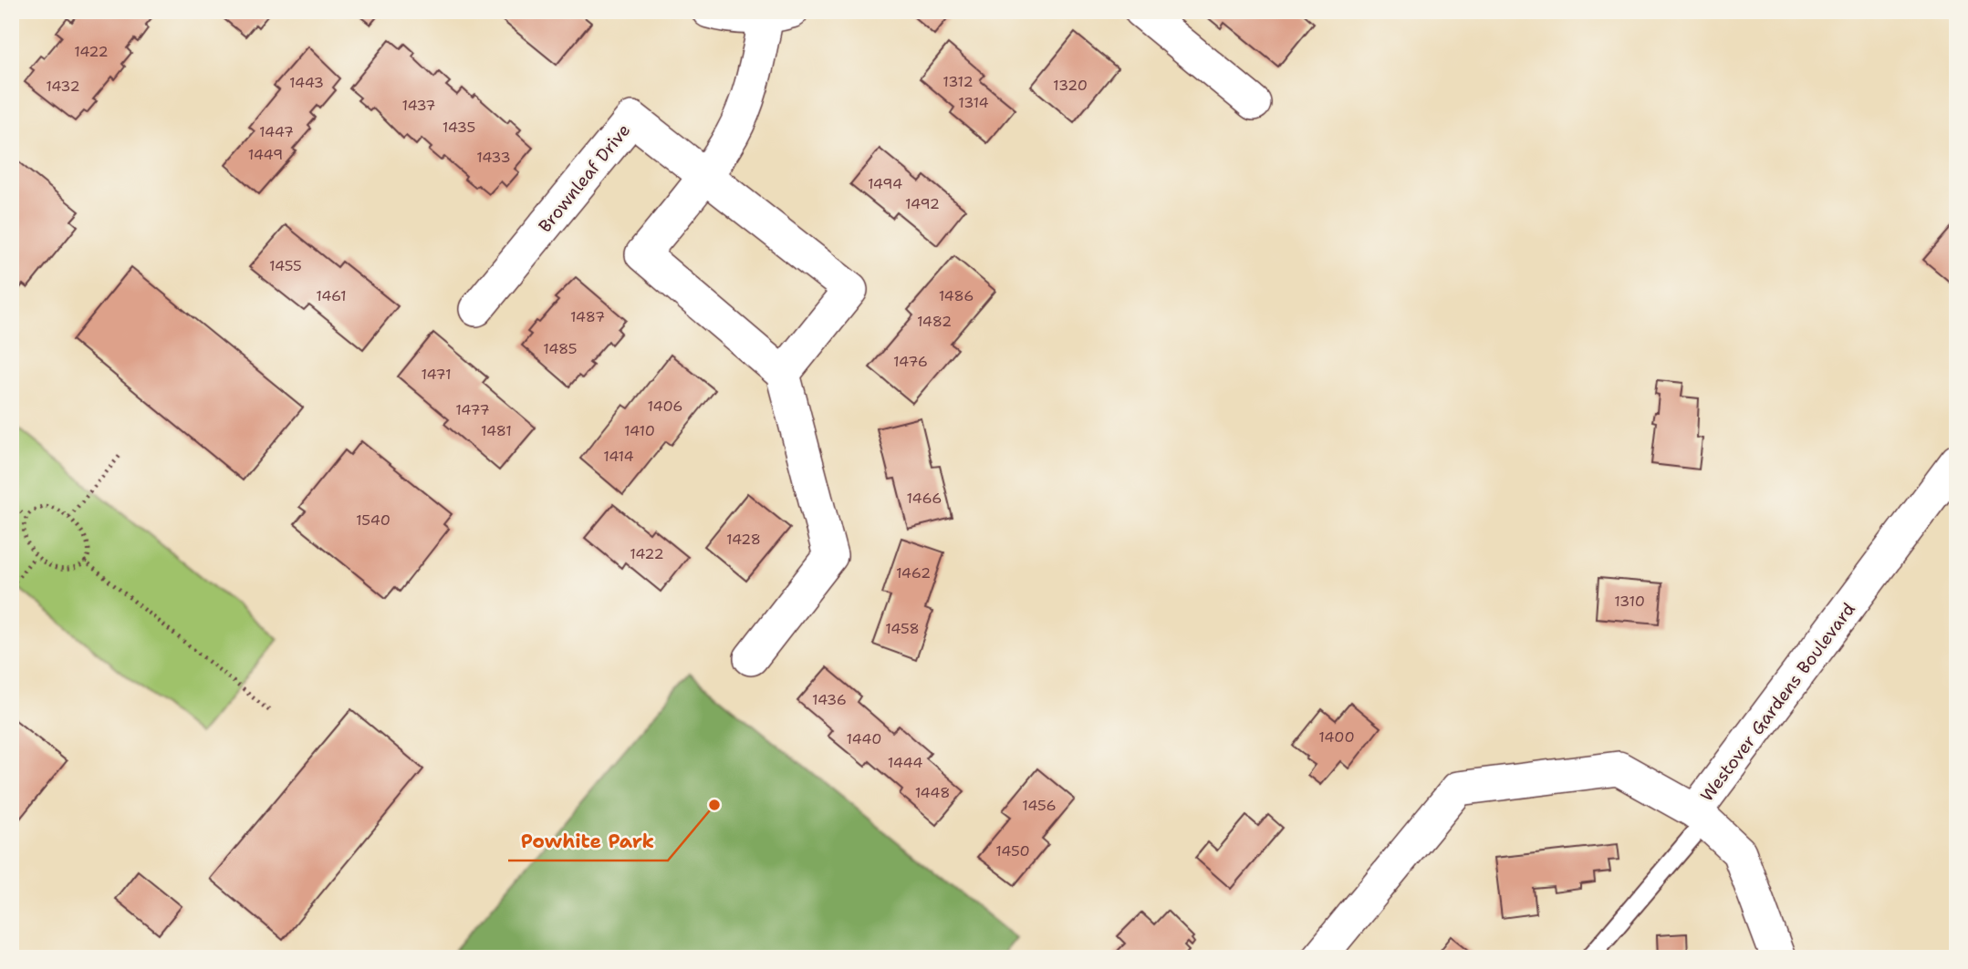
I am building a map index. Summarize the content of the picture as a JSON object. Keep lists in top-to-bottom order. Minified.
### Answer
{"streets":{"street":["Brownleaf Drive","Westover Gardens Boulevard"]},"places":["Powhite Park"],"house_numbers":["1422","1312","1443","1320","1432","1314","1437","1435","1447","1449","1433","1494","1492","1455","1461","1486","1487","1482","1485","1476","1471","1406","1477","1481","1410","1414","1466","1540","1428","1422","1462","1310","1458","1436","1400","1440","1444","1448","1456","1450"]}
